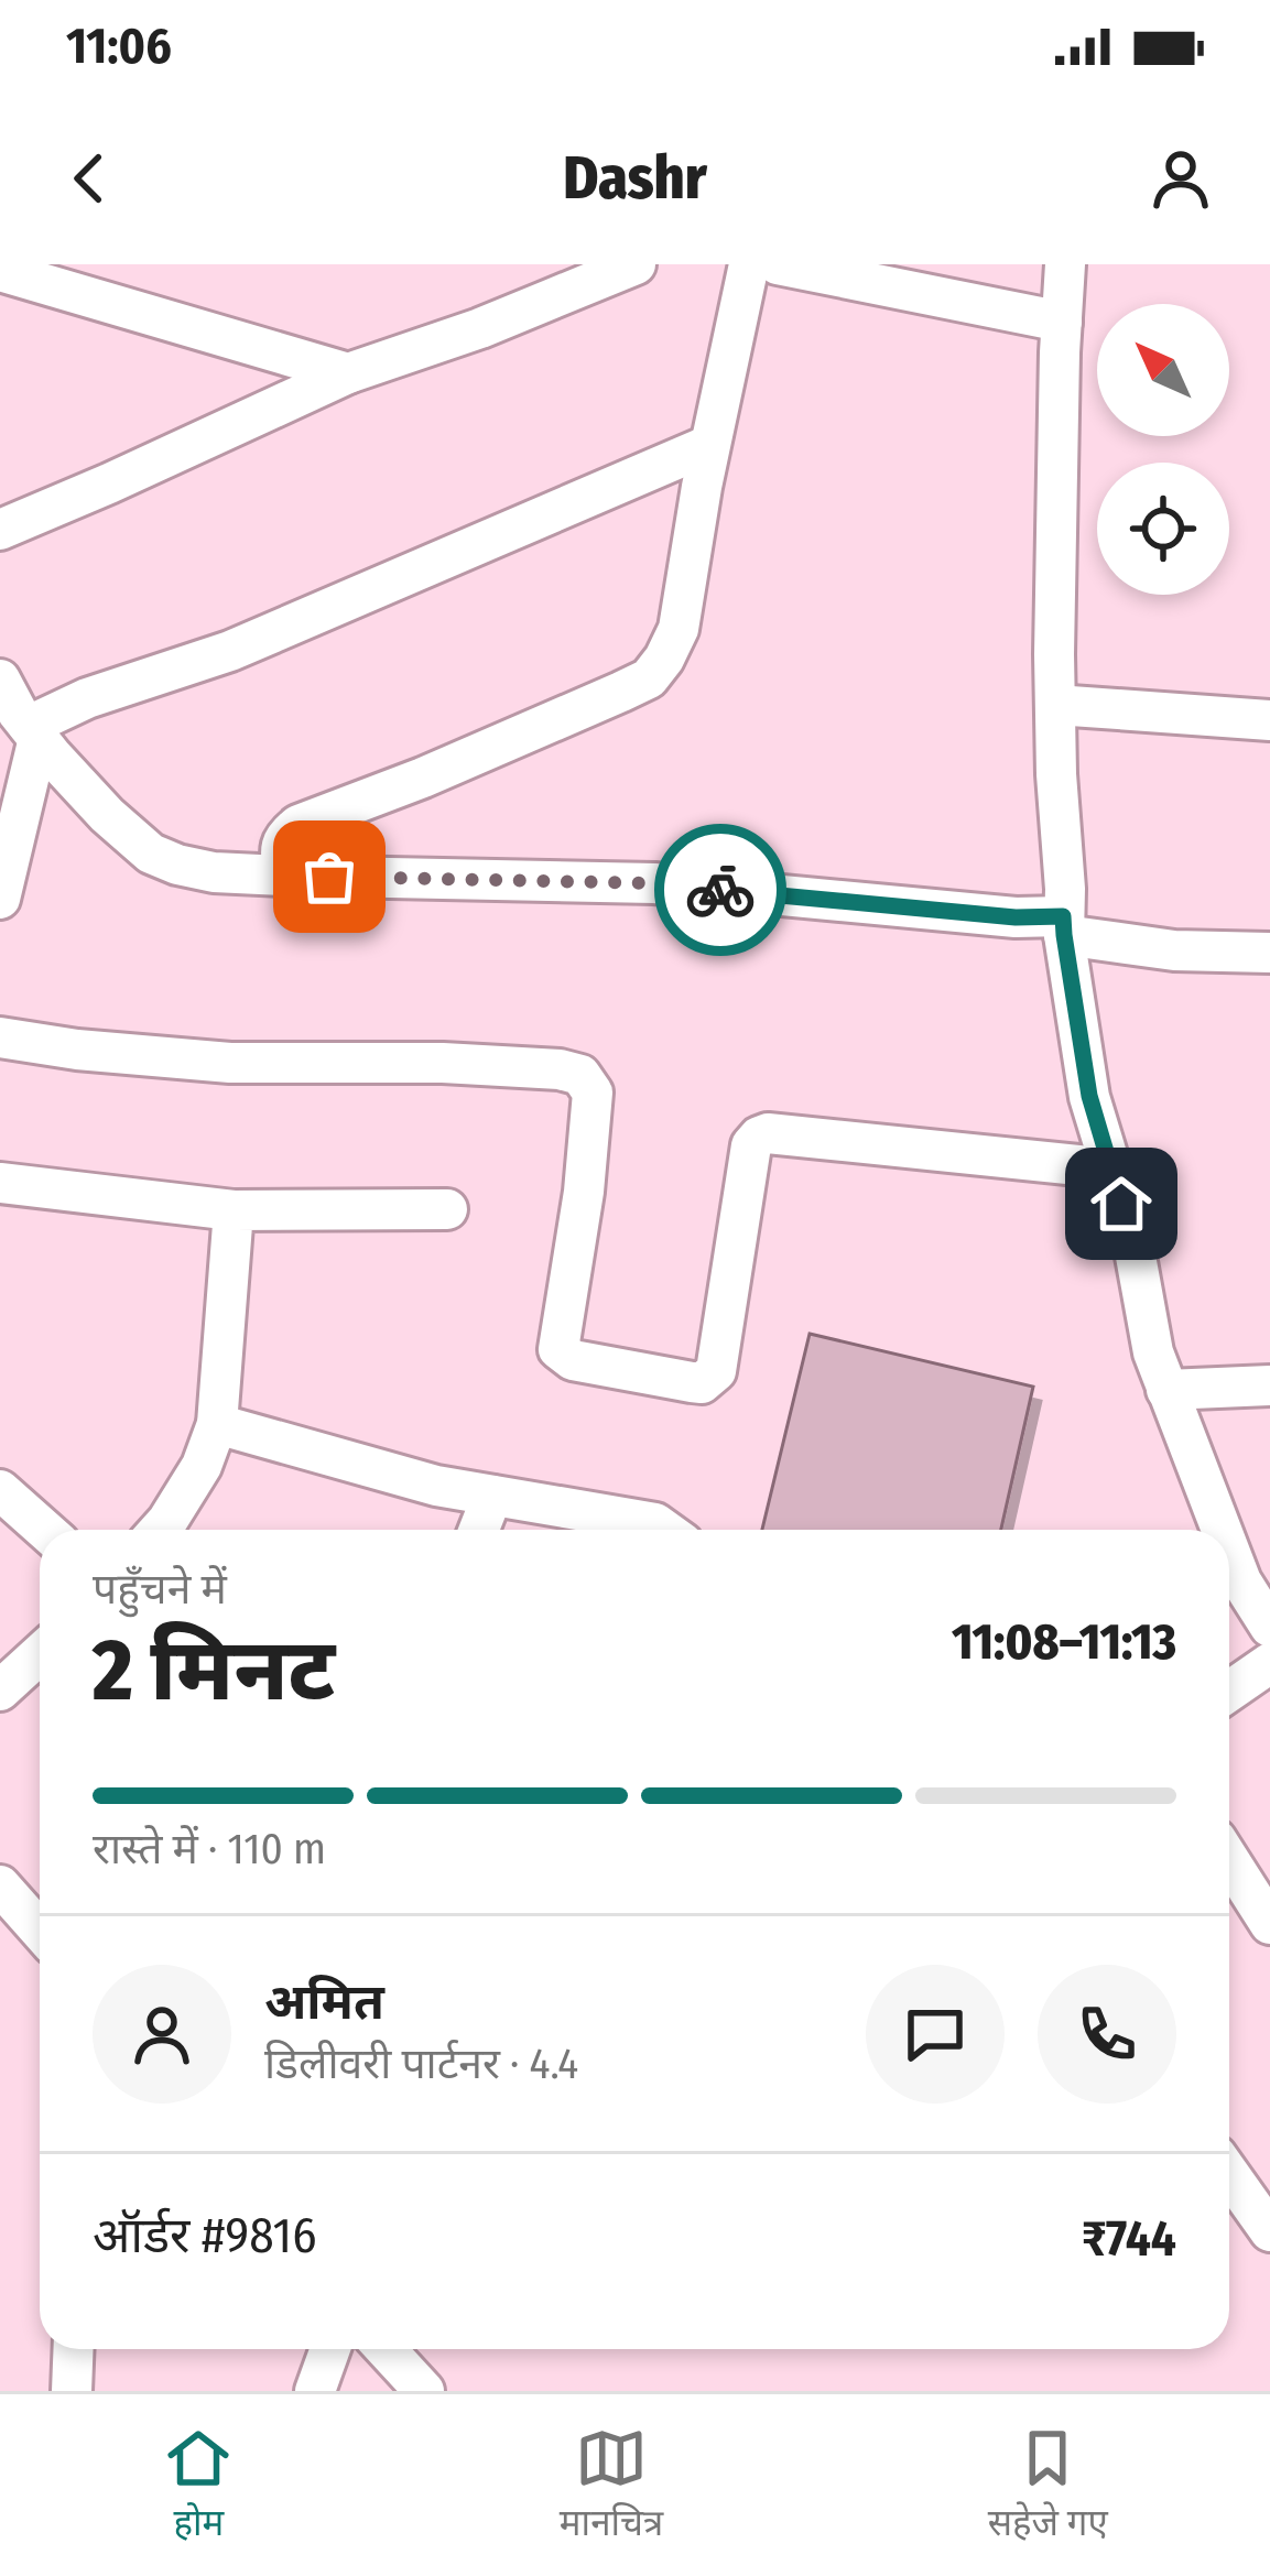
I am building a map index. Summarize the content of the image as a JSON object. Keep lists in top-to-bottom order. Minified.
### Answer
{"north":"top left","page":{"status":"11:06","header":"Dashr","heading":["2 मिनट","पहुँचने में","11:08–11:13"],"panel":["अमित","डिलीवरी पार्टनर · 4.4","ऑर्डर #9816","₹744"],"bar":"रास्ते में · 110 m","tabs":["होम","मानचित्र","सहेजे गए"]}}
